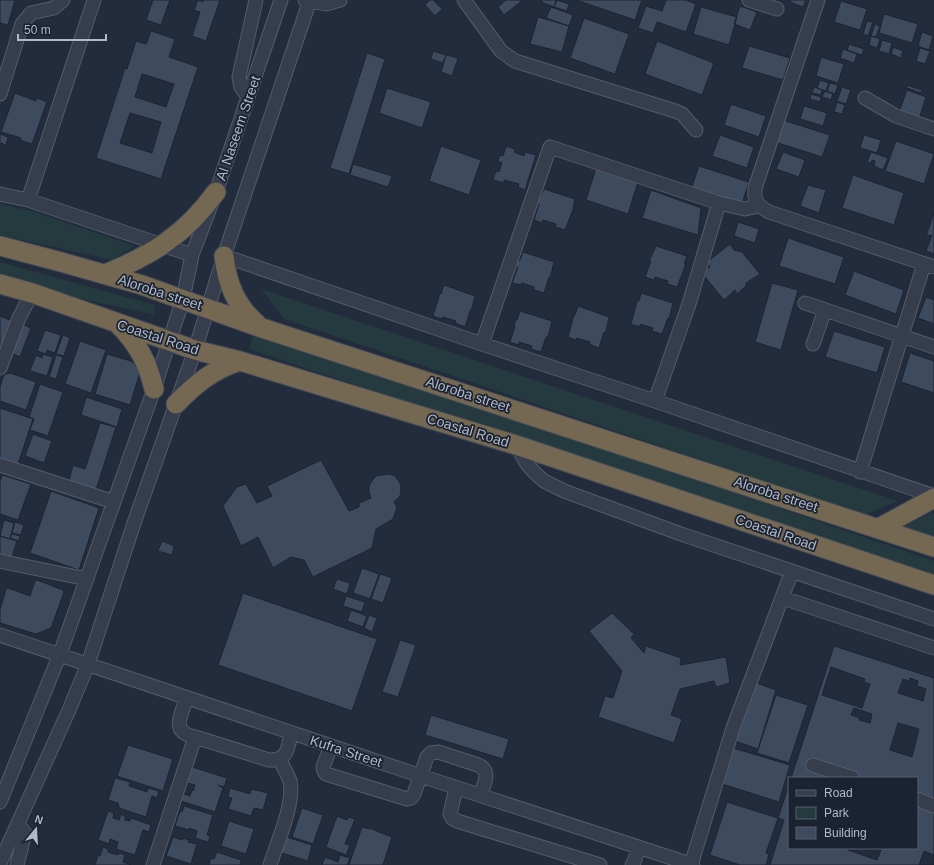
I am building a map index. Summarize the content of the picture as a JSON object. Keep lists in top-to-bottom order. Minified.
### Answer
{"streets":{"highway":["Aloroba street","Coastal Road"],"street":["Al Naseem Street","Kufra Street"]},"crossings":[["Al Naseem Street","Aloroba street"],["Al Naseem Street","Coastal Road"],["Al Naseem Street","Kufra Street"]],"legend":["Road","Park","Building"],"scale_bar":"50 m","north":"top"}
